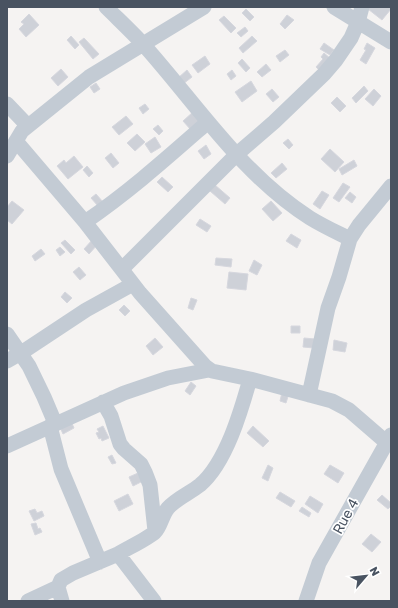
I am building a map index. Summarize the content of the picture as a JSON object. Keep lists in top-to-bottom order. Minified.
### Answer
{"streets":{"street":["Rue 4"]},"north":"top right"}
